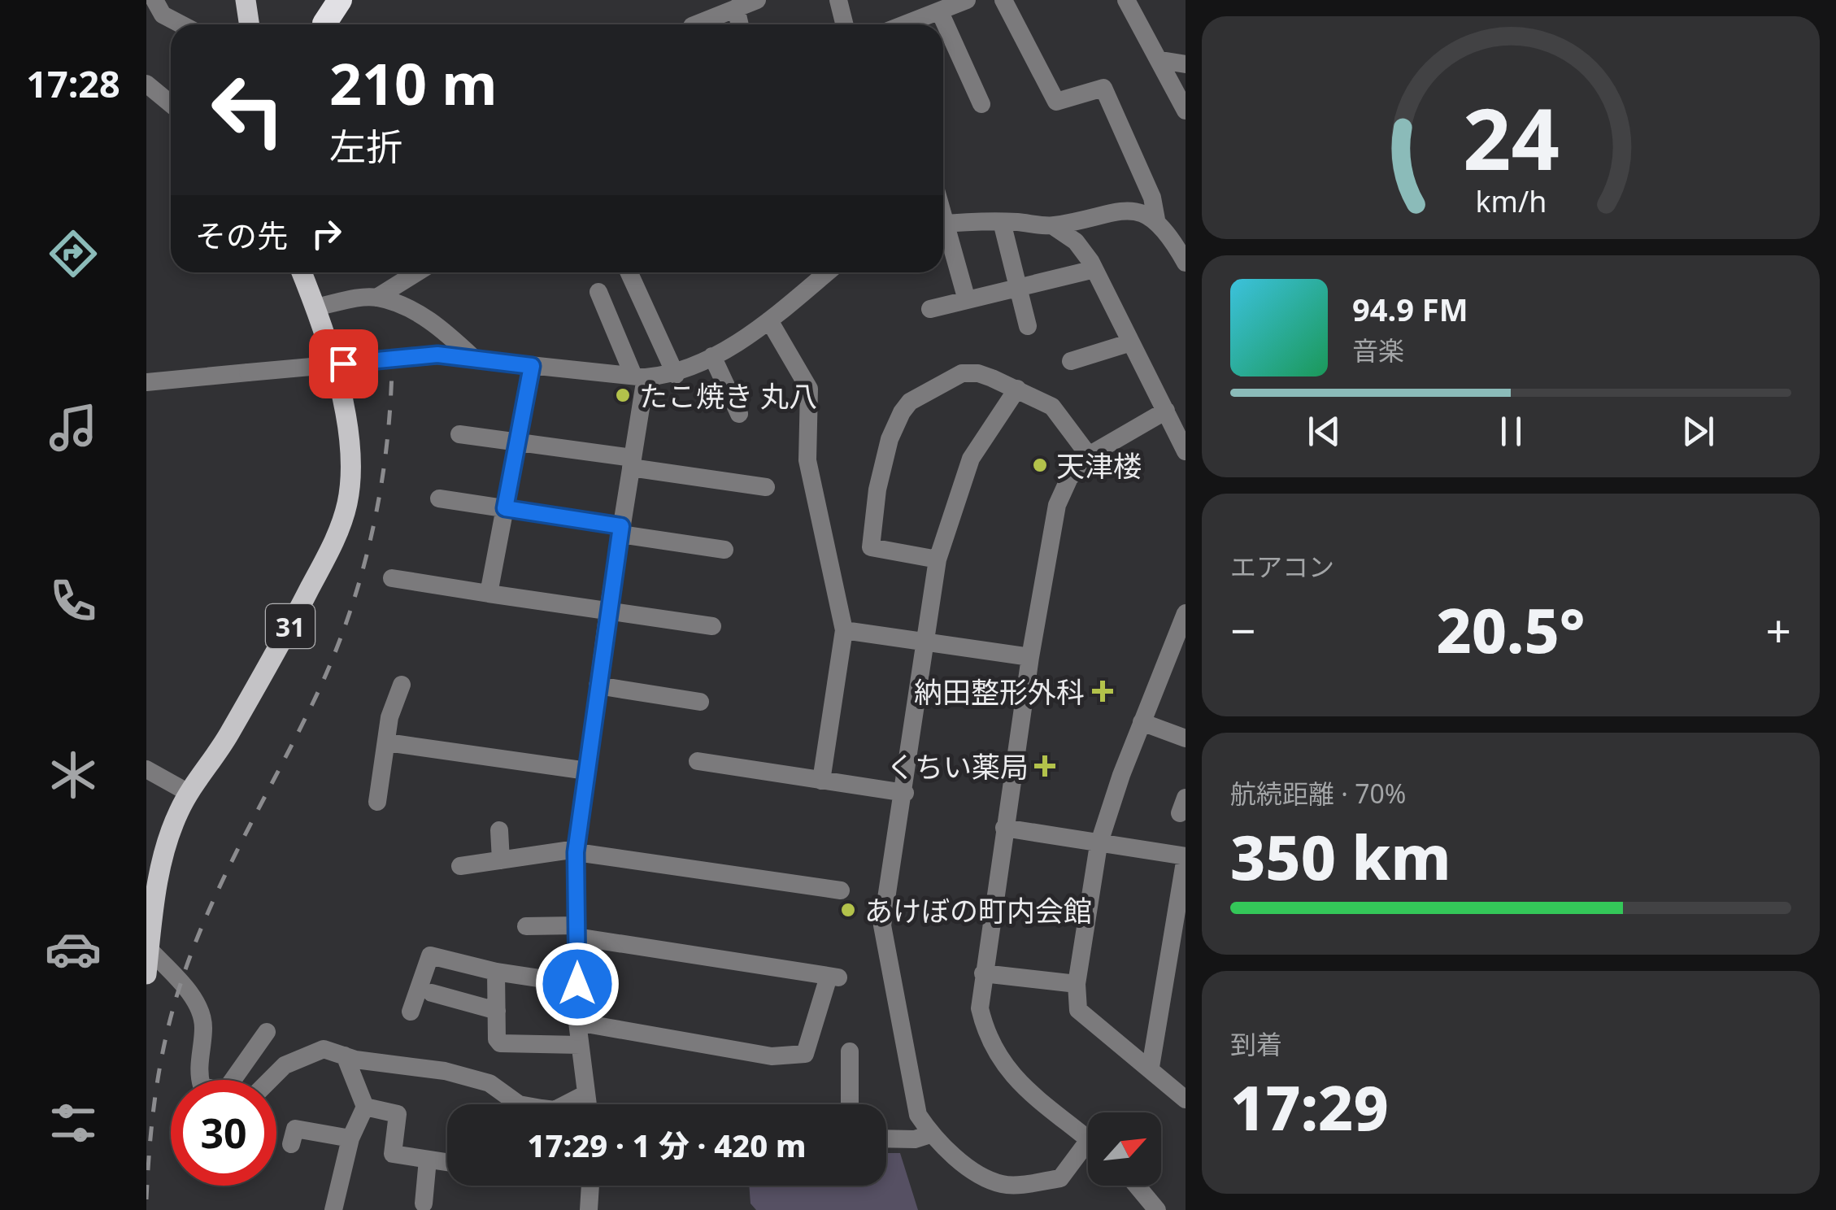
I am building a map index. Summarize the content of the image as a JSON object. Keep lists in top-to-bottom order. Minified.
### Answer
{"streets":{"main road":["31"]},"places":{"other":["たこ焼き 丸八","天津楼","あけぼの町内会館"],"health":["納田整形外科","くちい薬局"]},"north":"top right","page":{"tabs":"17:28","turn":["210 m","左折"],"then":"その先","song":["94.9 FM","音楽"],"tile":["エアコン",["航続距離 · 70%","350 km"],["到着","17:29"]],"heat":["−","20.5°","+"],"limit":"30","trip":"17:29 · 1 分 · 420 m","gauge":["24","km/h"]}}
